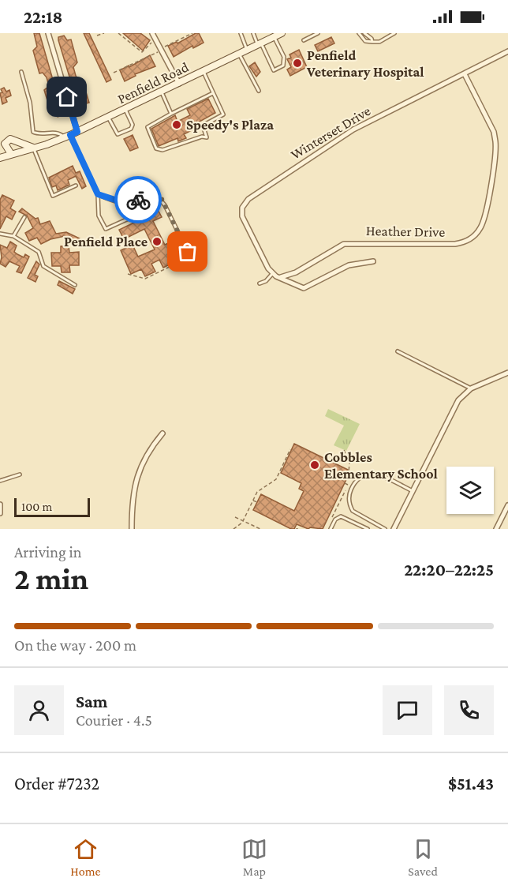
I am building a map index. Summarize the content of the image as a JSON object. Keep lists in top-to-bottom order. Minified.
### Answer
{"streets":{"street":["Penfield Road","Winterset Drive","Heather Drive"]},"crossings":[["Winterset Drive","Heather Drive"]],"places":["Penfield Veterinary Hospital","Speedy's Plaza","Penfield Place","Cobbles Elementary School"],"scale_bar":"100 m","page":{"status":"22:18","scale":"100 m","heading":["2 min","Arriving in","22:20–22:25"],"panel":["Sam","Courier · 4.5","Order #7232","$51.43"],"bar":"On the way · 200 m","tabs":["Home","Map","Saved"]}}
